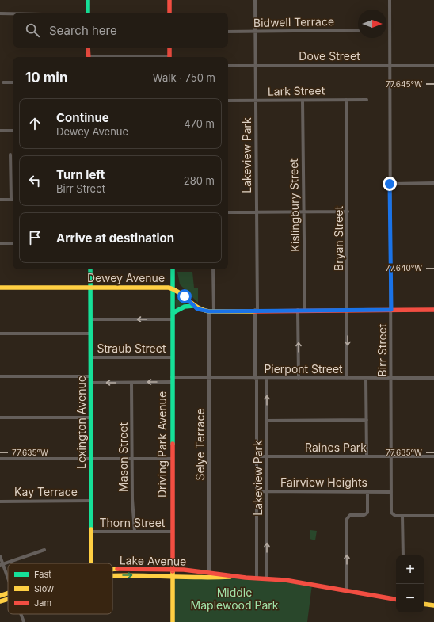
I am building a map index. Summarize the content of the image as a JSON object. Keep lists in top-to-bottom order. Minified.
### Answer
{"streets":{"main road":["Dewey Avenue","Lexington Avenue","Driving Park Avenue","Lake Avenue"],"street":["Bidwell Terrace","Dove Street","Lark Street","Lakeview Park","Kislingbury Street","Bryan Street","Straub Street","Birr Street","Pierpont Street","Selye Terrace","Raines Park","Mason Street","Fairview Heights","Kay Terrace","Thorn Street"]},"crossings":[["Bidwell Terrace","Lakeview Park"],["Dove Street","Lakeview Park"],["Dove Street","Birr Street"],["Lark Street","Lakeview Park"],["Lark Street","Kislingbury Street"],["Lark Street","Bryan Street"],["Lakeview Park","Dewey Avenue"],["Lakeview Park","Pierpont Street"],["Lakeview Park","Raines Park"],["Lakeview Park","Fairview Heights"],["Lakeview Park","Lake Avenue"],["Kislingbury Street","Dewey Avenue"],["Bryan Street","Dewey Avenue"],["Bryan Street","Pierpont Street"],["Dewey Avenue","Birr Street"],["Dewey Avenue","Lexington Avenue"],["Dewey Avenue","Driving Park Avenue"],["Dewey Avenue","Selye Terrace"],["Straub Street","Lexington Avenue"],["Straub Street","Driving Park Avenue"],["Birr Street","Pierpont Street"],["Birr Street","Raines Park"],["Birr Street","Fairview Heights"],["Pierpont Street","Lexington Avenue"],["Pierpont Street","Driving Park Avenue"],["Pierpont Street","Selye Terrace"],["Pierpont Street","Mason Street"],["Lexington Avenue","Kay Terrace"],["Lexington Avenue","Thorn Street"],["Driving Park Avenue","Thorn Street"],["Driving Park Avenue","Lake Avenue"],["Selye Terrace","Lake Avenue"],["Mason Street","Thorn Street"]],"parks":["Middle Maplewood Park"],"legend":["Fast","Slow","Jam"],"north":"right","page":{"search":"Search here","heading":["10 min","Walk · 750 m"],"list":[["Continue","Dewey Avenue","470 m"],["Turn left","Birr Street","280 m"],"Arrive at destination"],"map_buttons":["+","−"]},"coordinates":["77.645°W","77.640°W","77.635°W"]}
